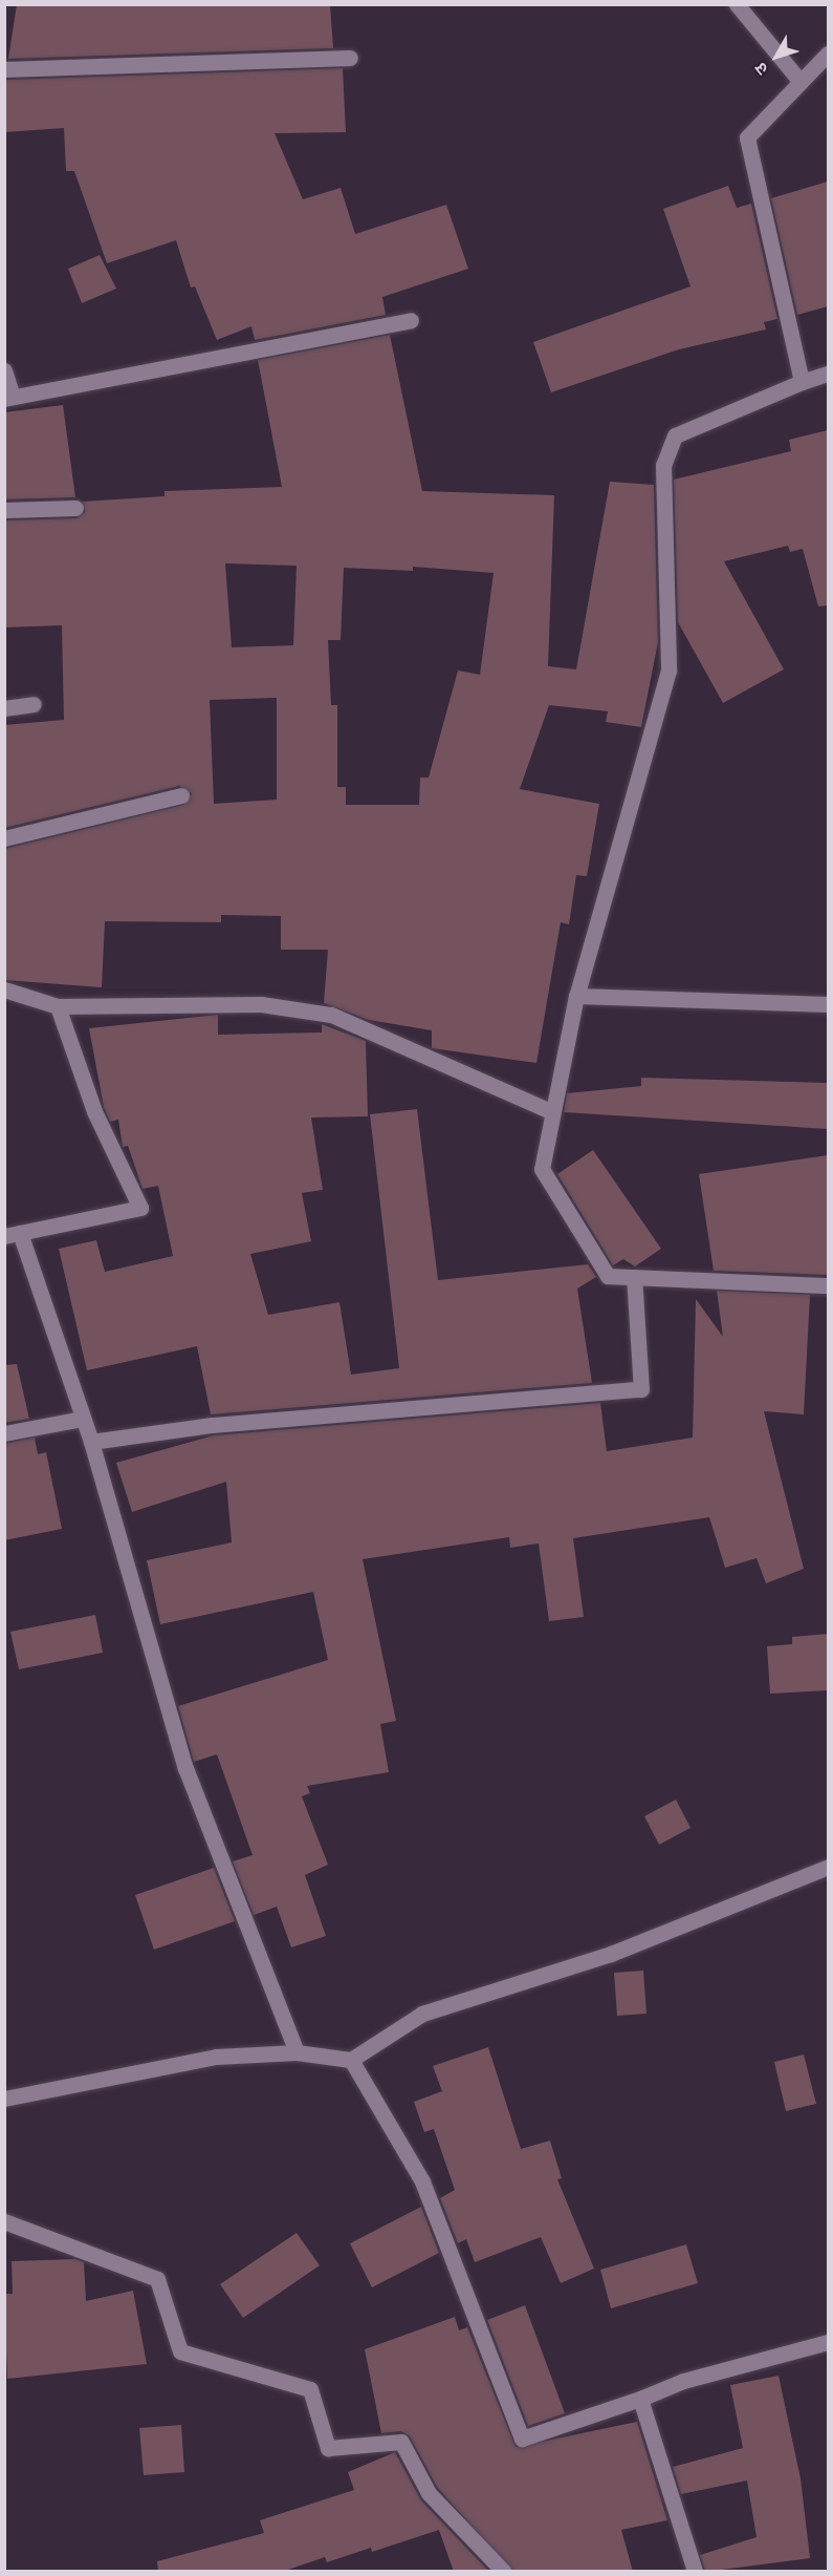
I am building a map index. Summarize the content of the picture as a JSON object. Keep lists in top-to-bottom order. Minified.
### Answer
{"north":"bottom left"}
